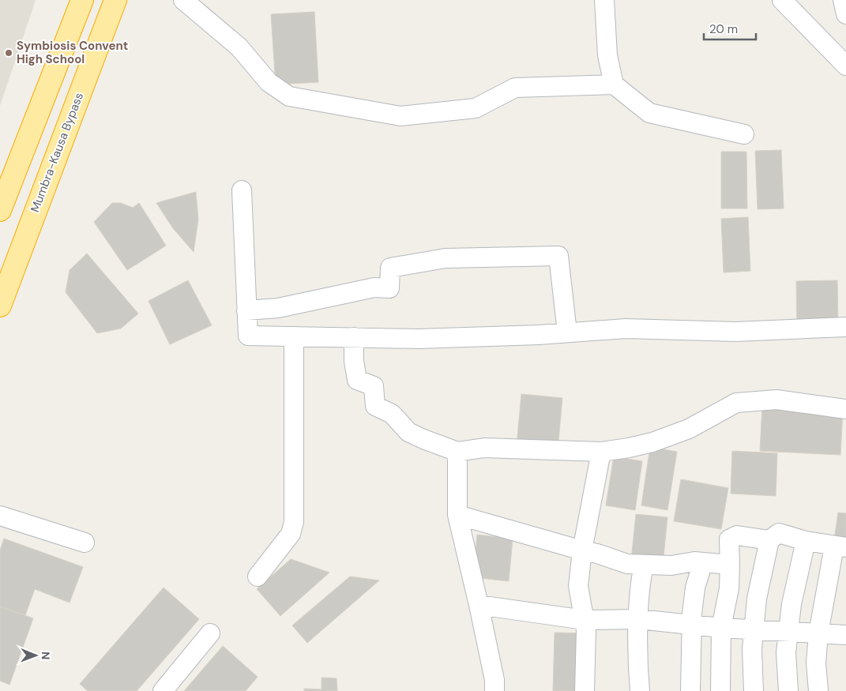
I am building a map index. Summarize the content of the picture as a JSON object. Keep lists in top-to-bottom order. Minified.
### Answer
{"streets":{"highway":["Mumbra-Kausa Bypass"]},"places":["Symbiosis Convent High School"],"scale_bar":"20 m","north":"right"}
